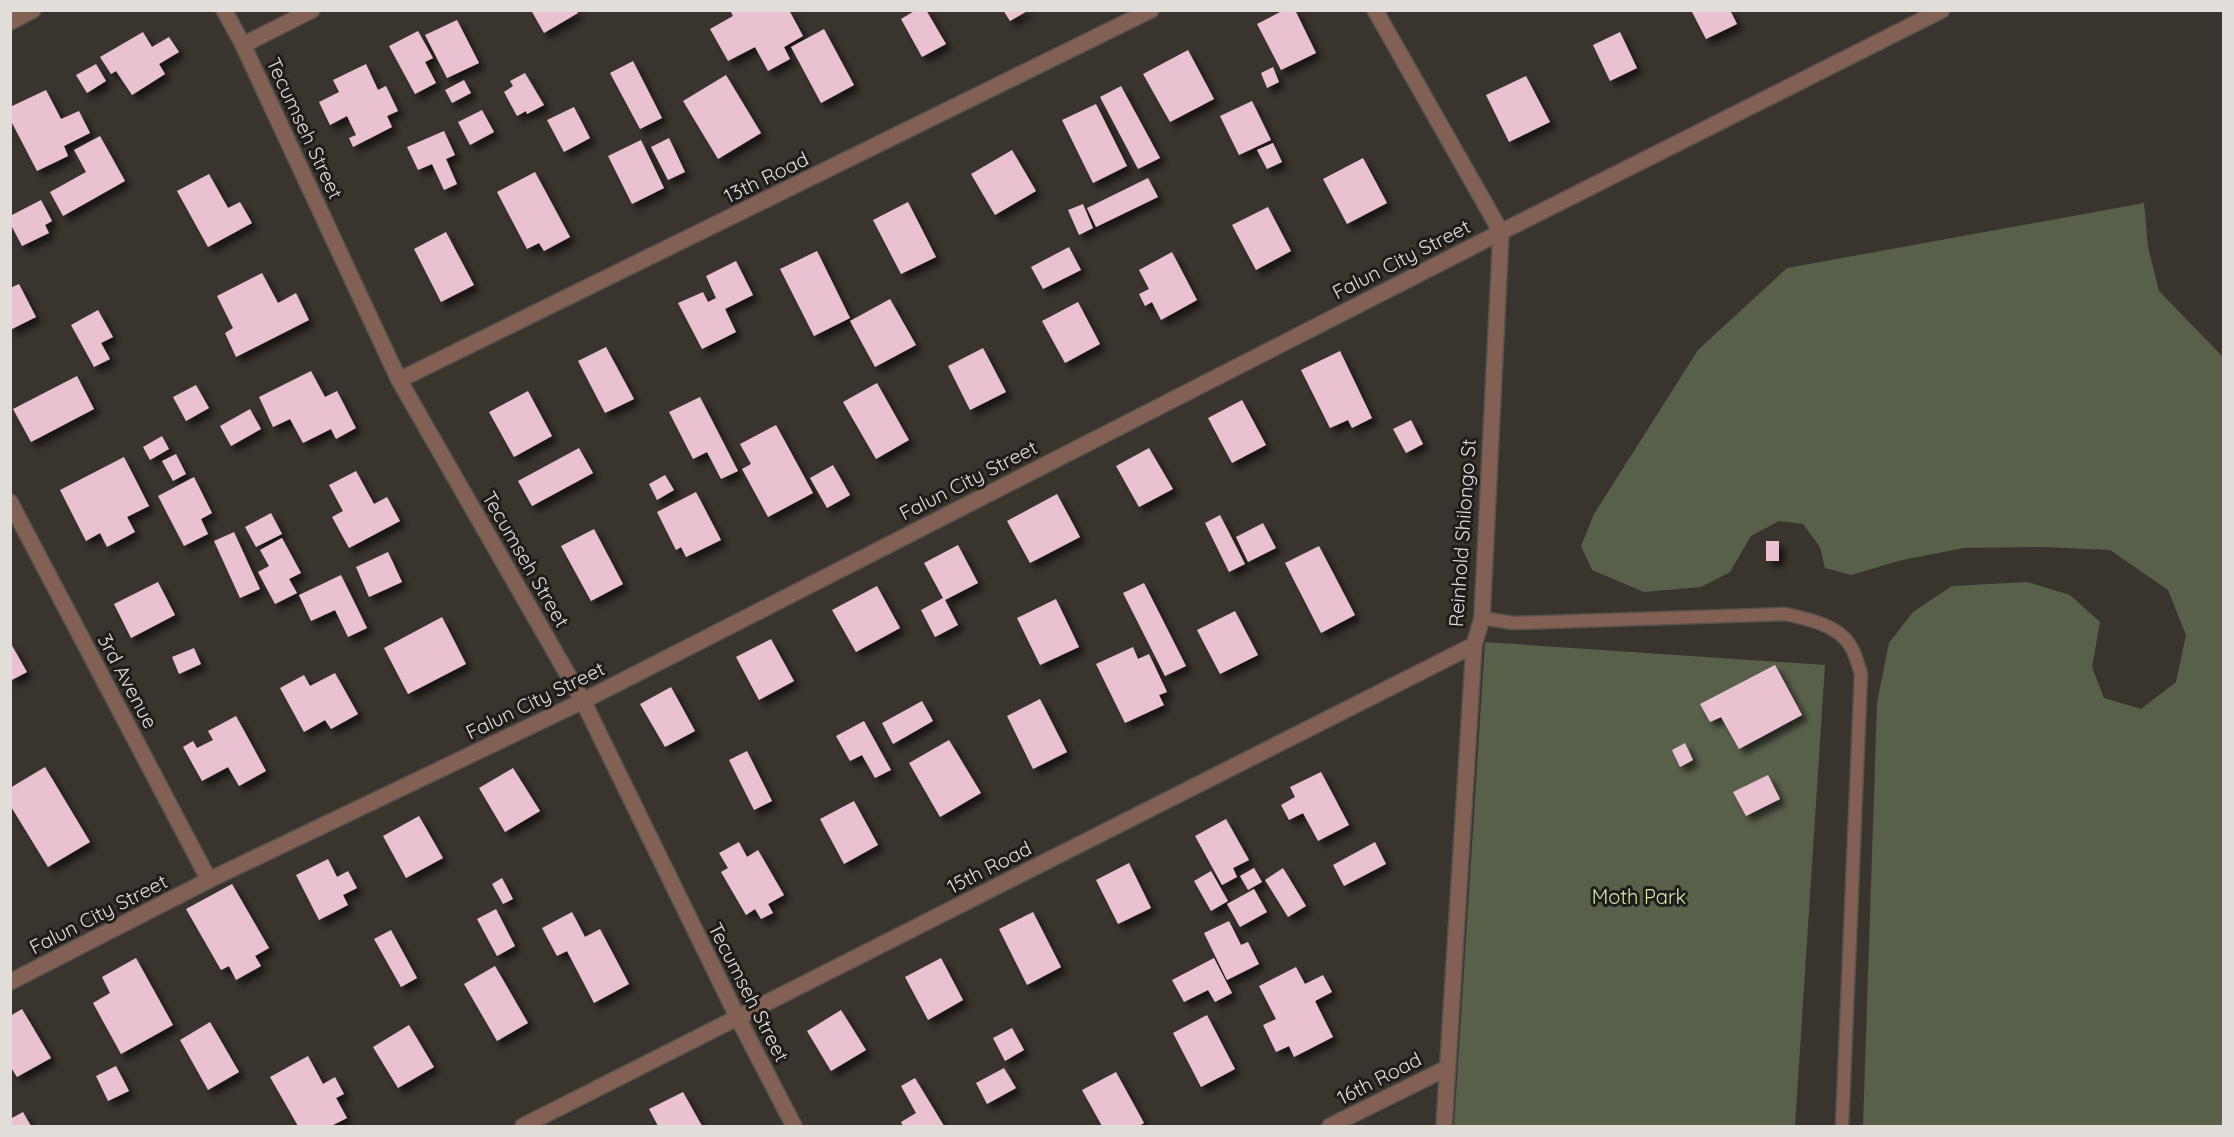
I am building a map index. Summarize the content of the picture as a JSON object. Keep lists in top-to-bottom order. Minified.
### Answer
{"streets":{"street":["Tecumseh Street","13th Road","Falun City Street","Reinhold Shilongo St","3rd Avenue","15th Road","16th Road"]},"crossings":[["Tecumseh Street","13th Road"],["Tecumseh Street","Falun City Street"],["Tecumseh Street","15th Road"],["Falun City Street","Reinhold Shilongo St"],["Falun City Street","3rd Avenue"],["Reinhold Shilongo St","15th Road"],["Reinhold Shilongo St","16th Road"]],"parks":["Moth Park"]}
